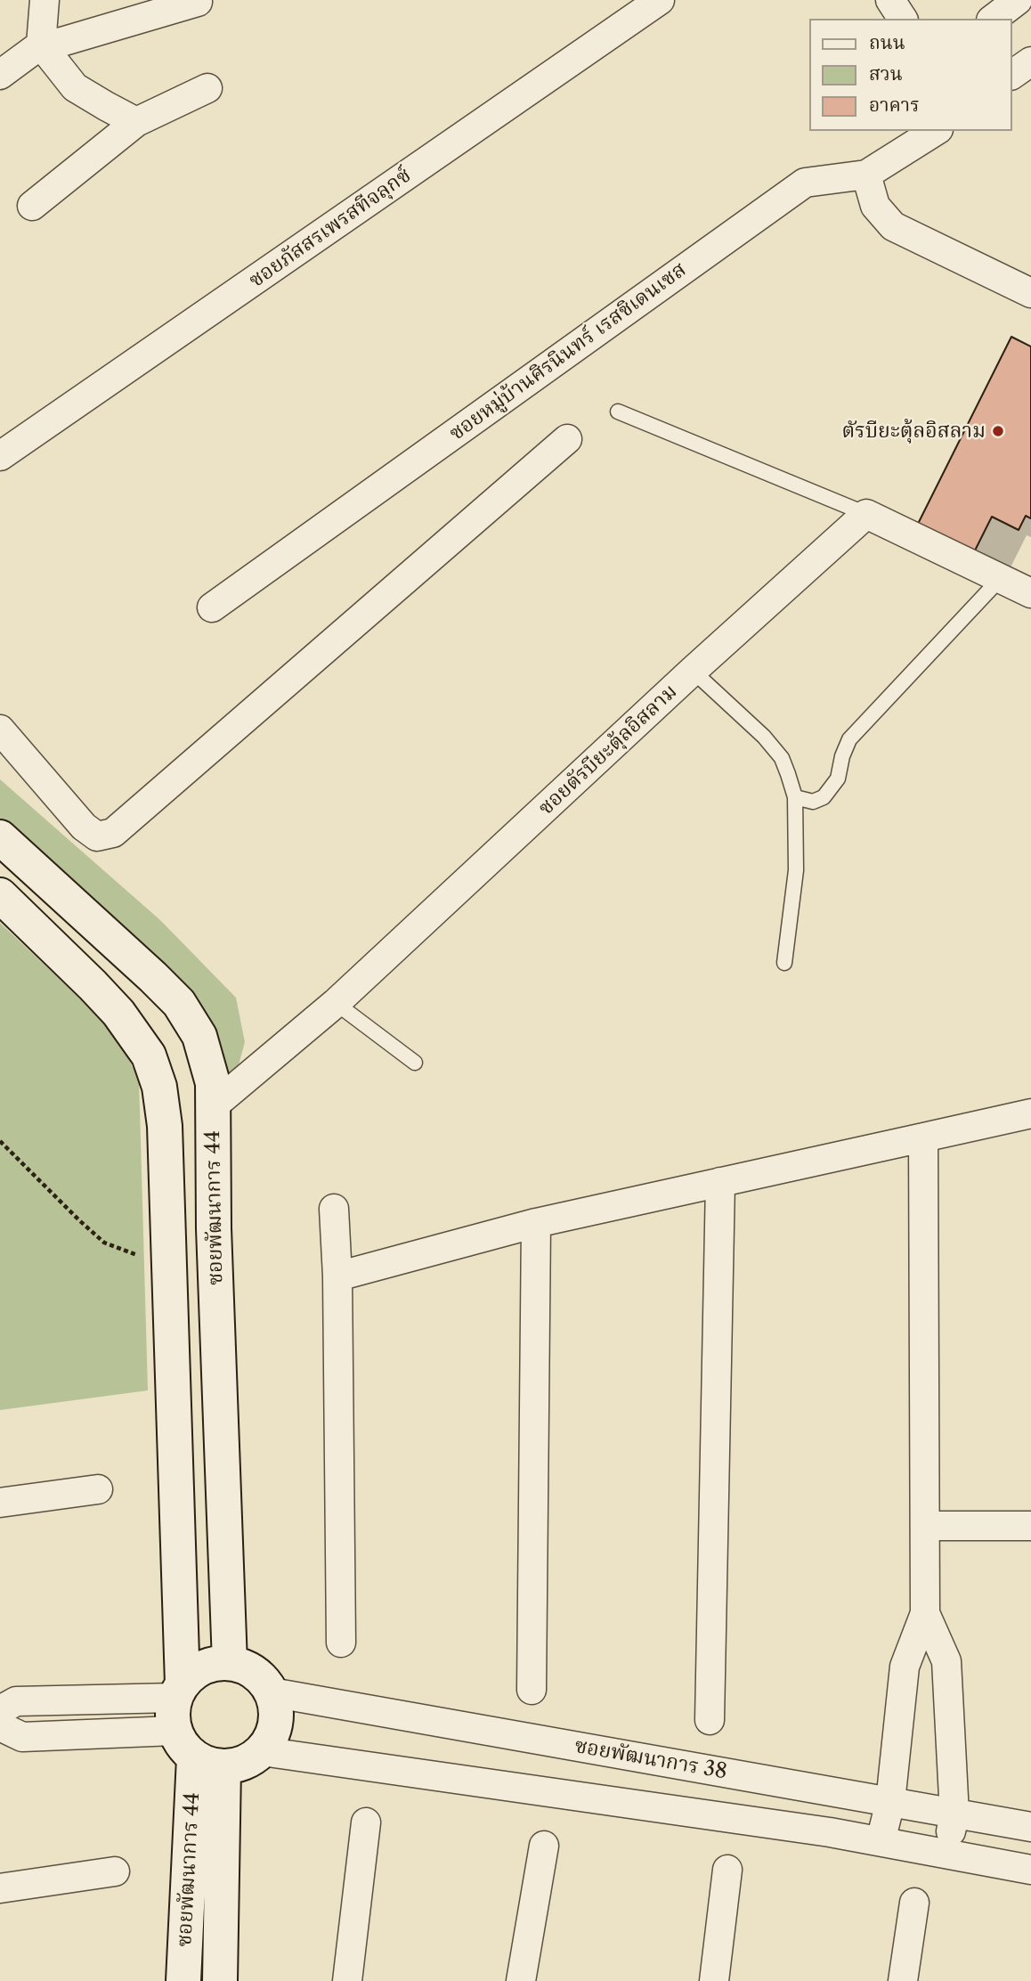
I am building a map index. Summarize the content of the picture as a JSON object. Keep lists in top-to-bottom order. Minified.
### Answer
{"streets":{"street":["ซอยภัสสรเพรสทีจลุกซ์","ซอยหมู่บ้านศิรนินทร์ เรสซิเดนเซส","ซอยตัรบียะตุ้ลอิสลาม","ซอยพัฒนาการ 44","ซอยพัฒนาการ 38"]},"crossings":[["ซอยตัรบียะตุ้ลอิสลาม","ซอยพัฒนาการ 44"],["ซอยพัฒนาการ 44","ซอยพัฒนาการ 38"]],"places":["ตัรบียะตุ้ลอิสลาม"],"legend":["ถนน","สวน","อาคาร"]}
